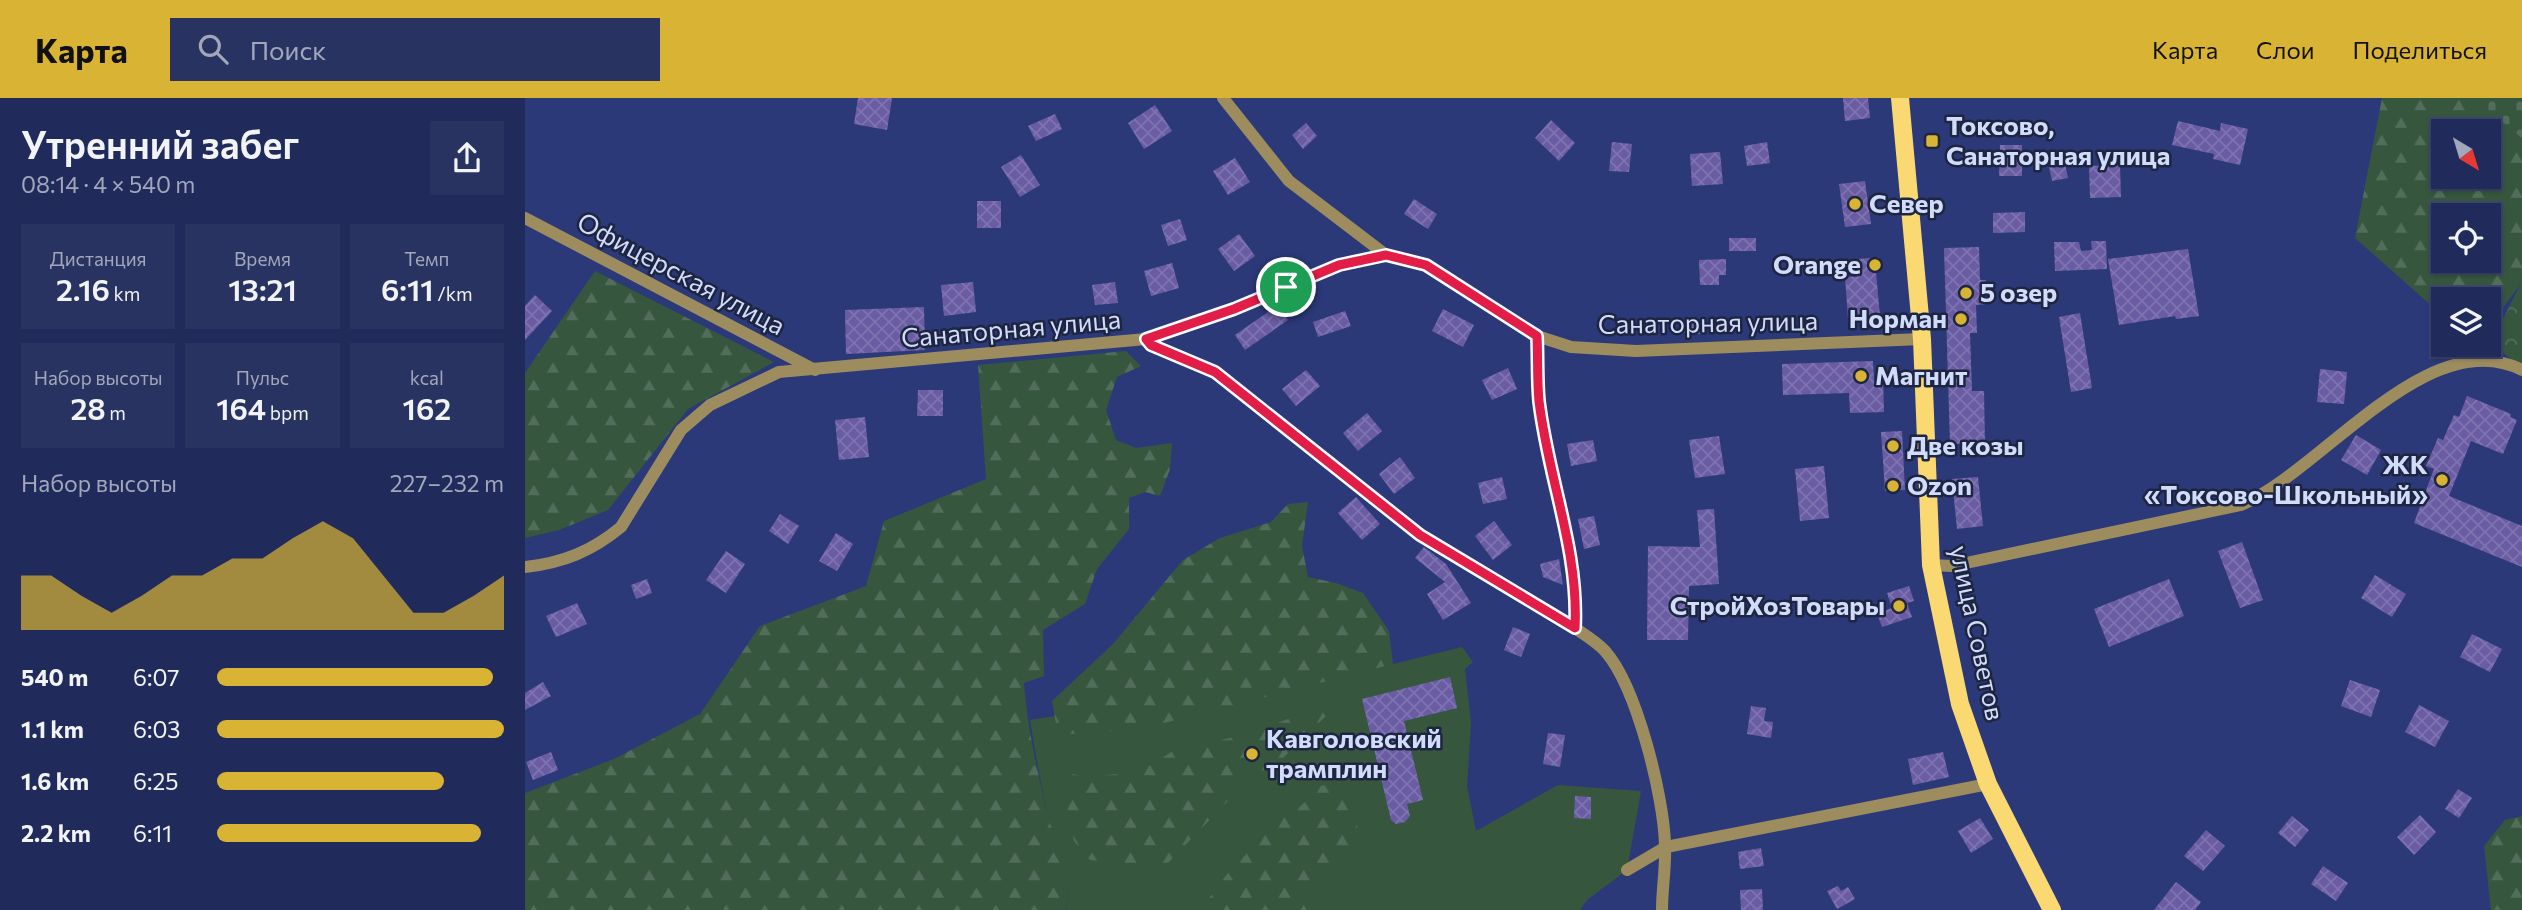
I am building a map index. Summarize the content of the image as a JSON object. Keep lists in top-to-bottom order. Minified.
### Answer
{"streets":{"main road":["улица Советов"],"street":["Офицерская улица","Санаторная улица"]},"crossings":[["Офицерская улица","Санаторная улица"],["Санаторная улица","улица Советов"]],"places":{"transit":["Токсово, Санаторная улица"],"other":["Север","Orange","5 озер","Норман","Магнит","Две козы","ЖК «Токсово-Школьный»","Ozon","СтройХозТовары","Кавголовский трамплин"]},"north":"bottom right","page":{"header":"Карта","search":"Поиск","nav":["Карта","Слои","Поделиться"],"heading":["Утренний забег","08:14 · 4 × 540 m"],"stats":[["Дистанция","2.16 km"],["Время","13:21"],["Темп","6:11 /km"],["Набор высоты","28 m"],["Пульс","164 bpm"],["kcal","162"]],"chart":["Набор высоты","227–232 m"],"list":[{"name":"540 m","note":"6:07"},{"name":"1.1 km","note":"6:03"},{"name":"1.6 km","note":"6:25"},{"name":"2.2 km","note":"6:11"}]}}
